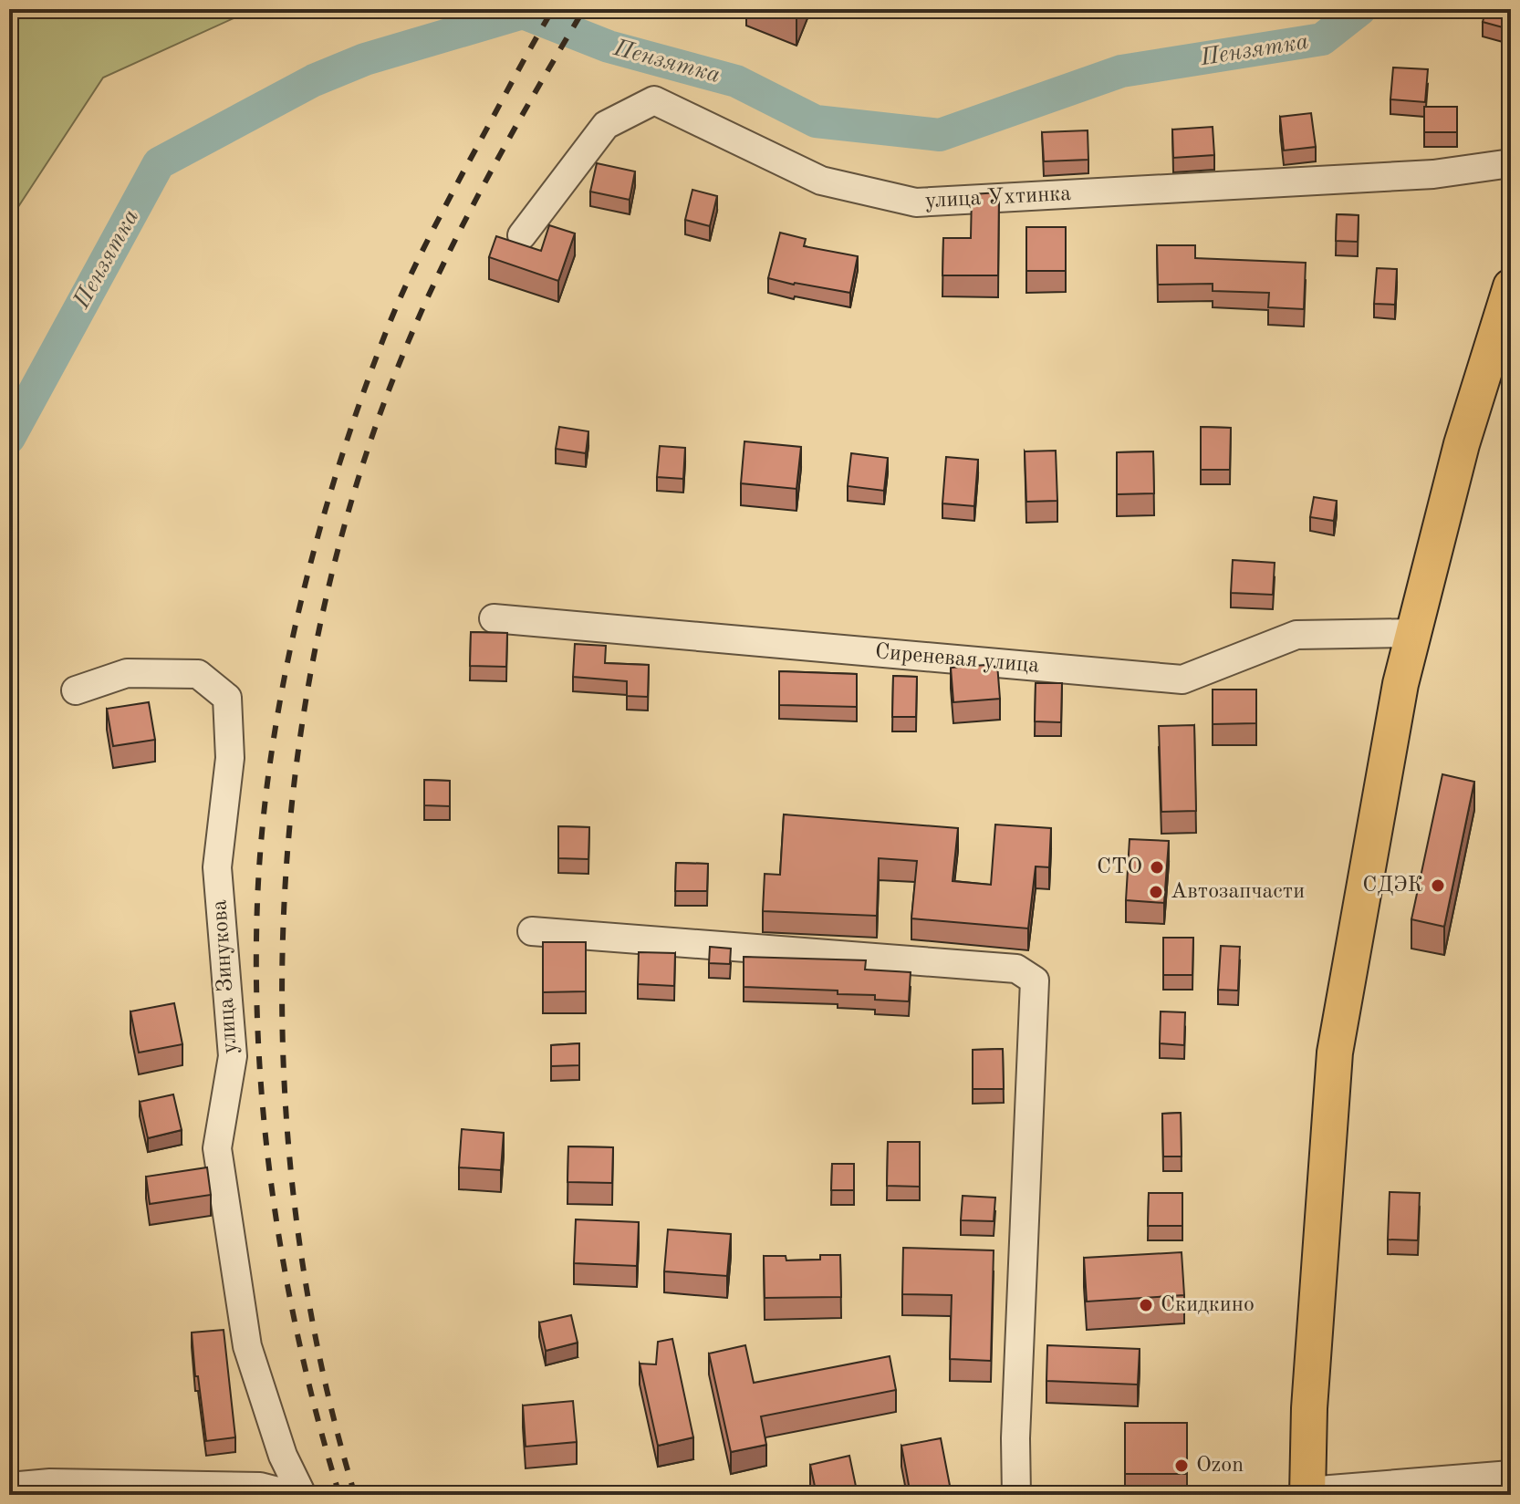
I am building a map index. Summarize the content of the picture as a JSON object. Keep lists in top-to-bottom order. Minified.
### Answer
{"streets":{"street":["улица Ухтинка","Сиреневая улица","улица Зинукова"]},"water":["Пензятка"],"places":["СТО","СДЭК","Автозапчасти","Скидкино","Ozon"]}
